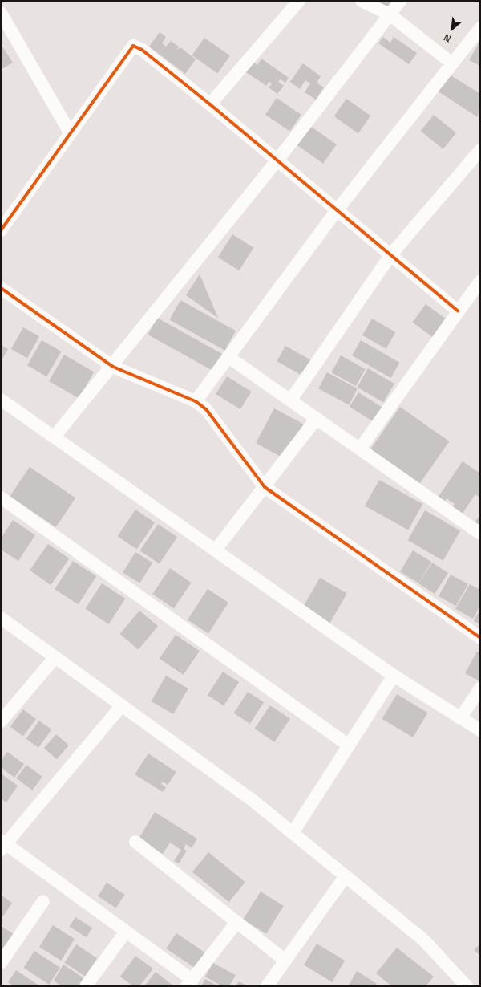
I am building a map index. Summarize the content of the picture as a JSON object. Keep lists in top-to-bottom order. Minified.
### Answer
{"north":"bottom left"}
